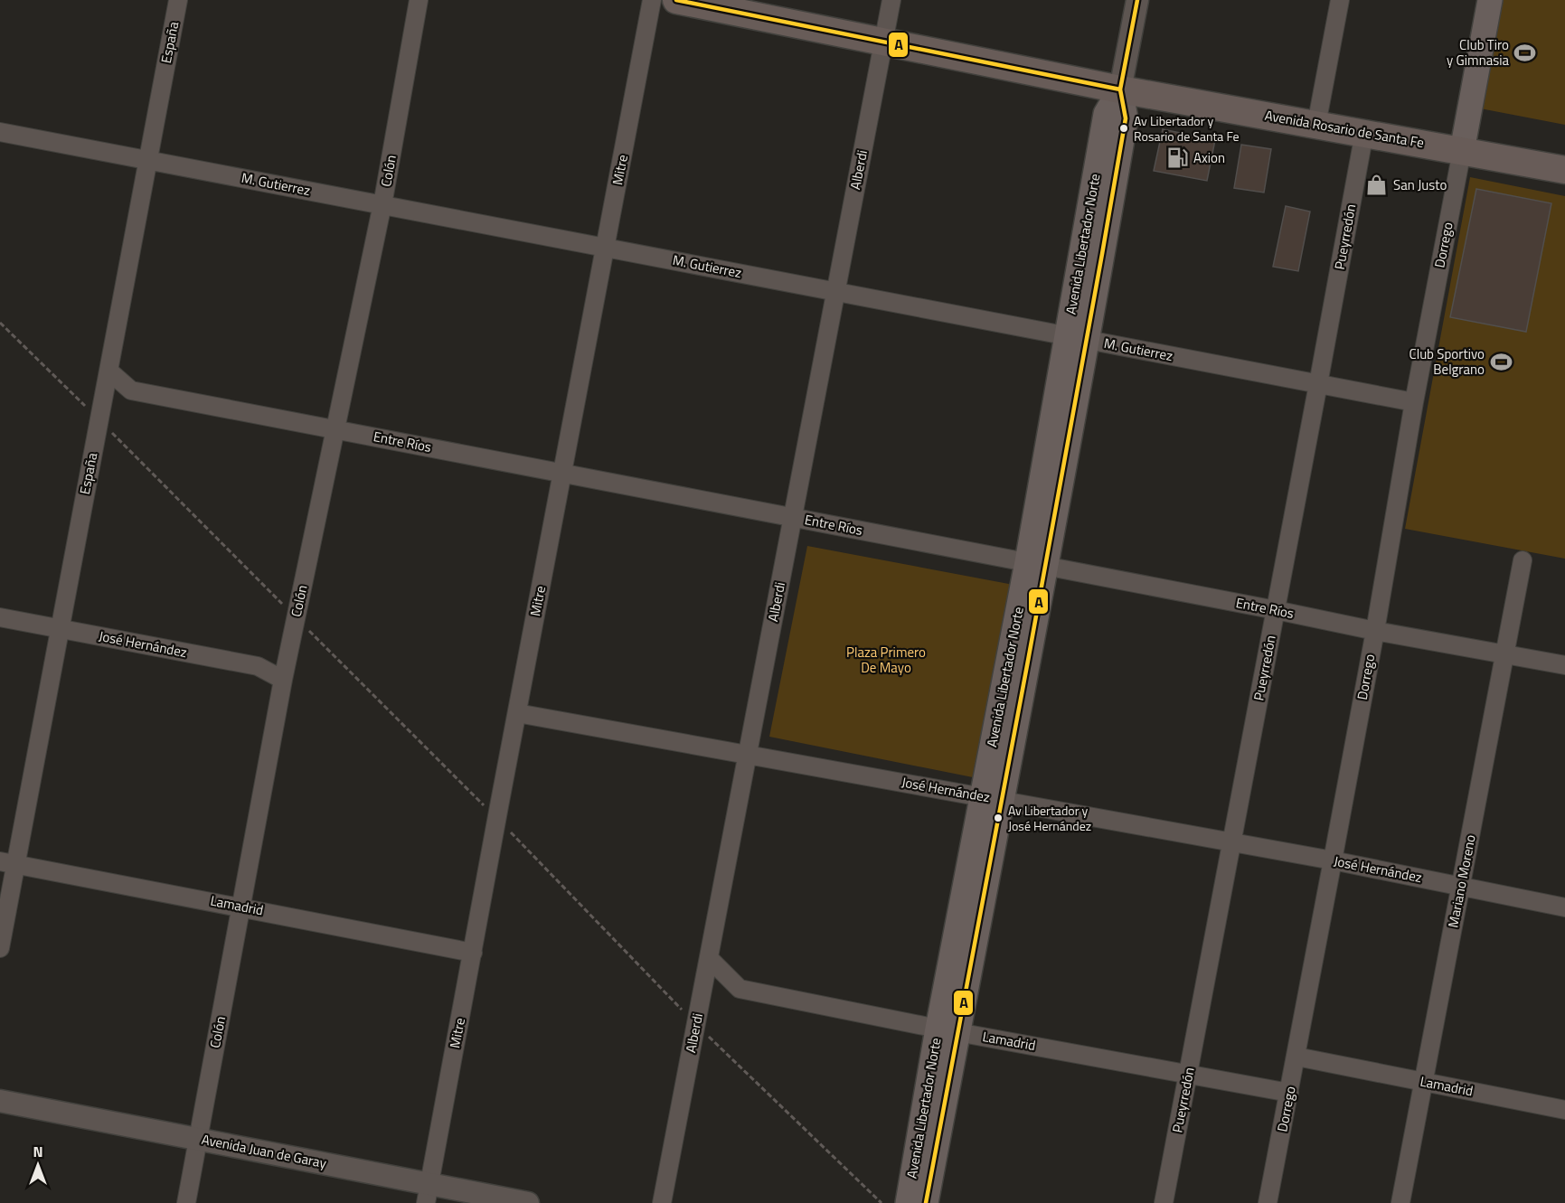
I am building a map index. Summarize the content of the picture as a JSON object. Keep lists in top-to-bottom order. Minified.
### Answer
{"streets":{"main road":["Avenida Rosario de Santa Fe","Avenida Libertador Norte"],"street":["España","Mitre","Alberdi","Colón","M. Gutierrez","Pueyrredón","Dorrego","Entre Ríos","José Hernández","Mariano Moreno","Lamadrid","Avenida Juan de Garay"]},"crossings":[["España","M. Gutierrez"],["España","Entre Ríos"],["España","José Hernández"],["España","Lamadrid"],["Avenida Rosario de Santa Fe","Alberdi"],["Avenida Rosario de Santa Fe","Pueyrredón"],["Avenida Rosario de Santa Fe","Avenida Libertador Norte"],["Avenida Rosario de Santa Fe","Dorrego"],["Mitre","M. Gutierrez"],["Mitre","Entre Ríos"],["Mitre","José Hernández"],["Mitre","Lamadrid"],["Mitre","Avenida Juan de Garay"],["Alberdi","M. Gutierrez"],["Alberdi","Entre Ríos"],["Alberdi","José Hernández"],["Alberdi","Lamadrid"],["Colón","M. Gutierrez"],["Colón","Entre Ríos"],["Colón","José Hernández"],["Colón","Lamadrid"],["Colón","Avenida Juan de Garay"],["M. Gutierrez","Pueyrredón"],["M. Gutierrez","Avenida Libertador Norte"],["M. Gutierrez","Dorrego"],["Pueyrredón","Entre Ríos"],["Pueyrredón","José Hernández"],["Pueyrredón","Lamadrid"],["Avenida Libertador Norte","Entre Ríos"],["Avenida Libertador Norte","José Hernández"],["Avenida Libertador Norte","Lamadrid"],["Dorrego","Entre Ríos"],["Dorrego","José Hernández"],["Dorrego","Lamadrid"],["Entre Ríos","Mariano Moreno"],["José Hernández","Mariano Moreno"],["Mariano Moreno","Lamadrid"]],"parks":["Plaza Primero De Mayo"],"places":{"sports":["Club Tiro y Gimnasia","Club Sportivo Belgrano"],"other":["Av Libertador y Rosario de Santa Fe","Av Libertador y José Hernández"],"fuel station":["Axion"],"shop":["San Justo"]},"lines":["transit line A"],"north":"top"}
